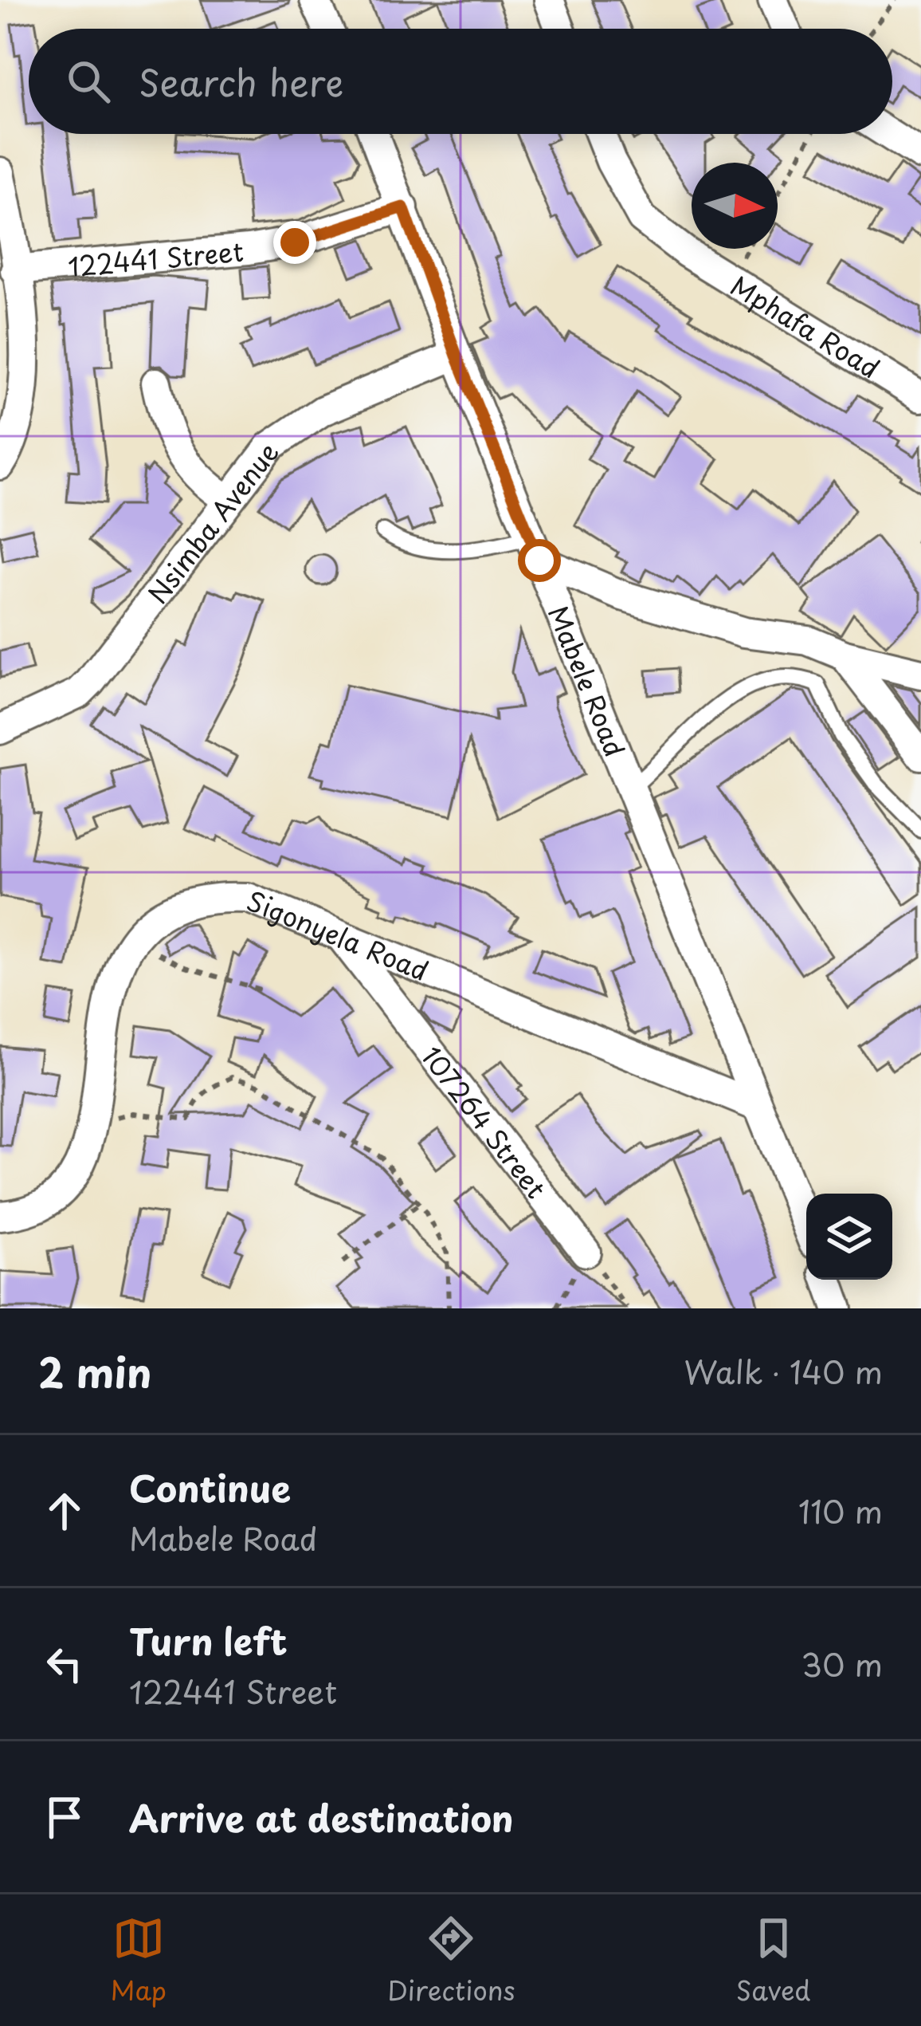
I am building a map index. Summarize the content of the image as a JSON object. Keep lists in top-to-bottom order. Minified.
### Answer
{"streets":{"street":["122441 Street","Mphafa Road","Nsimba Avenue","Mabele Road","Sigonyela Road","107264 Street"]},"crossings":[["122441 Street","Mabele Road"],["Nsimba Avenue","Mabele Road"],["Mabele Road","Sigonyela Road"],["Sigonyela Road","107264 Street"]],"north":"right","page":{"search":"Search here","heading":["2 min","Walk · 140 m"],"list":[["Continue","Mabele Road","110 m"],["Turn left","122441 Street","30 m"],"Arrive at destination"],"nav":["Map","Directions","Saved"]}}
